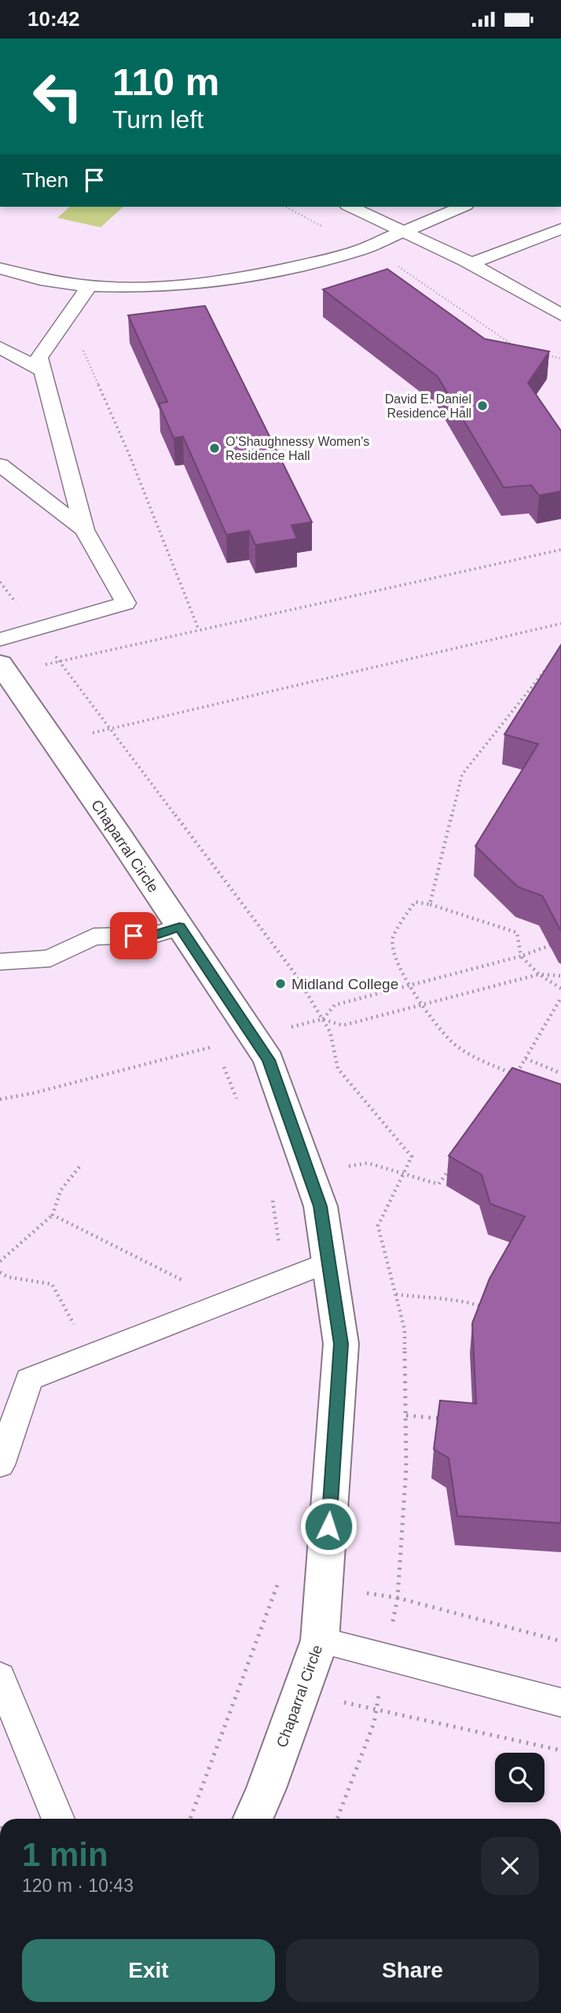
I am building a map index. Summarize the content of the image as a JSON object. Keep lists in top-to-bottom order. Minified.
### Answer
{"streets":{"street":["Chaparral Circle"]},"places":["David E. Daniel Residence Hall","O’Shaughnessy Women's Residence Hall","Midland College"],"page":{"status":"10:42","turn":["110 m","Turn left"],"then":"Then","heading":["1 min","120 m · 10:43"],"buttons":["Exit","Share"]}}
